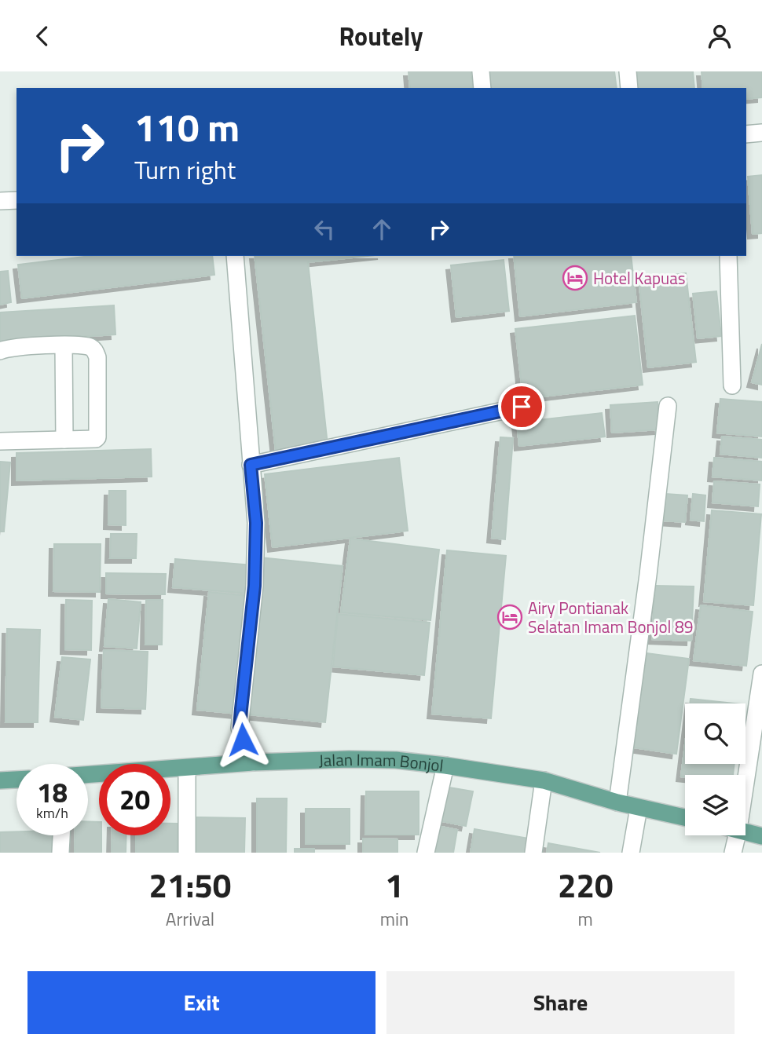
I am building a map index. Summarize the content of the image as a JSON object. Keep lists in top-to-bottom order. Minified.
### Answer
{"streets":{"main road":["Jalan Imam Bonjol"]},"places":{"hotel":["Hotel Kapuas","Airy Pontianak Selatan Imam Bonjol 89"]},"page":{"header":"Routely","turn":["110 m","Turn right"],"speed":"18 km/h","limit":"20","eta":["21:50","Arrival","1","min","220","m"],"buttons":["Exit","Share"]}}
